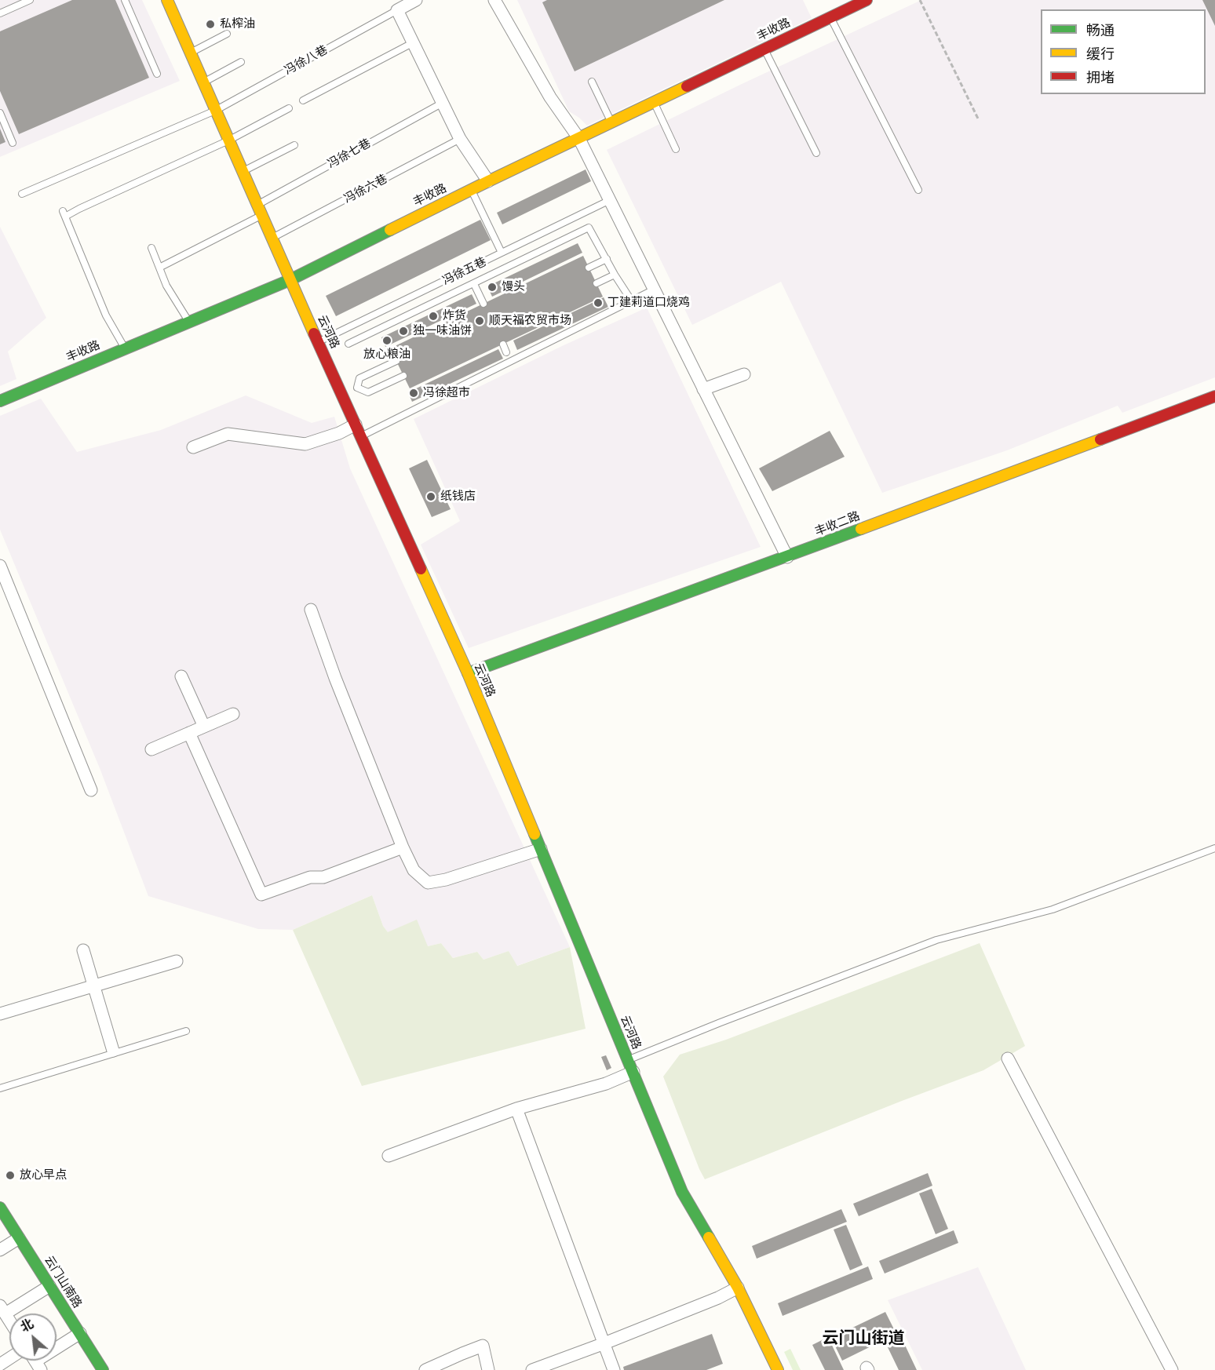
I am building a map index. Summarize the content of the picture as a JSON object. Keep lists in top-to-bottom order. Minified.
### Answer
{"streets":{"street":["丰收路","云河路","丰收二路","云门山南路"],"lane":["冯徐八巷","冯徐七巷","冯徐六巷","冯徐五巷"]},"crossings":[["丰收路","云河路"],["冯徐八巷","云河路"],["冯徐七巷","云河路"],["冯徐六巷","云河路"],["冯徐五巷","云河路"],["云河路","丰收二路"]],"districts":["云门山街道"],"places":["私榨油","馒头","丁建莉道口烧鸡","炸货","顺天福农贸市场","独一味油饼","放心粮油","冯徐超市","纸钱店","放心早点"],"legend":["畅通","缓行","拥堵"],"north":"top left"}
